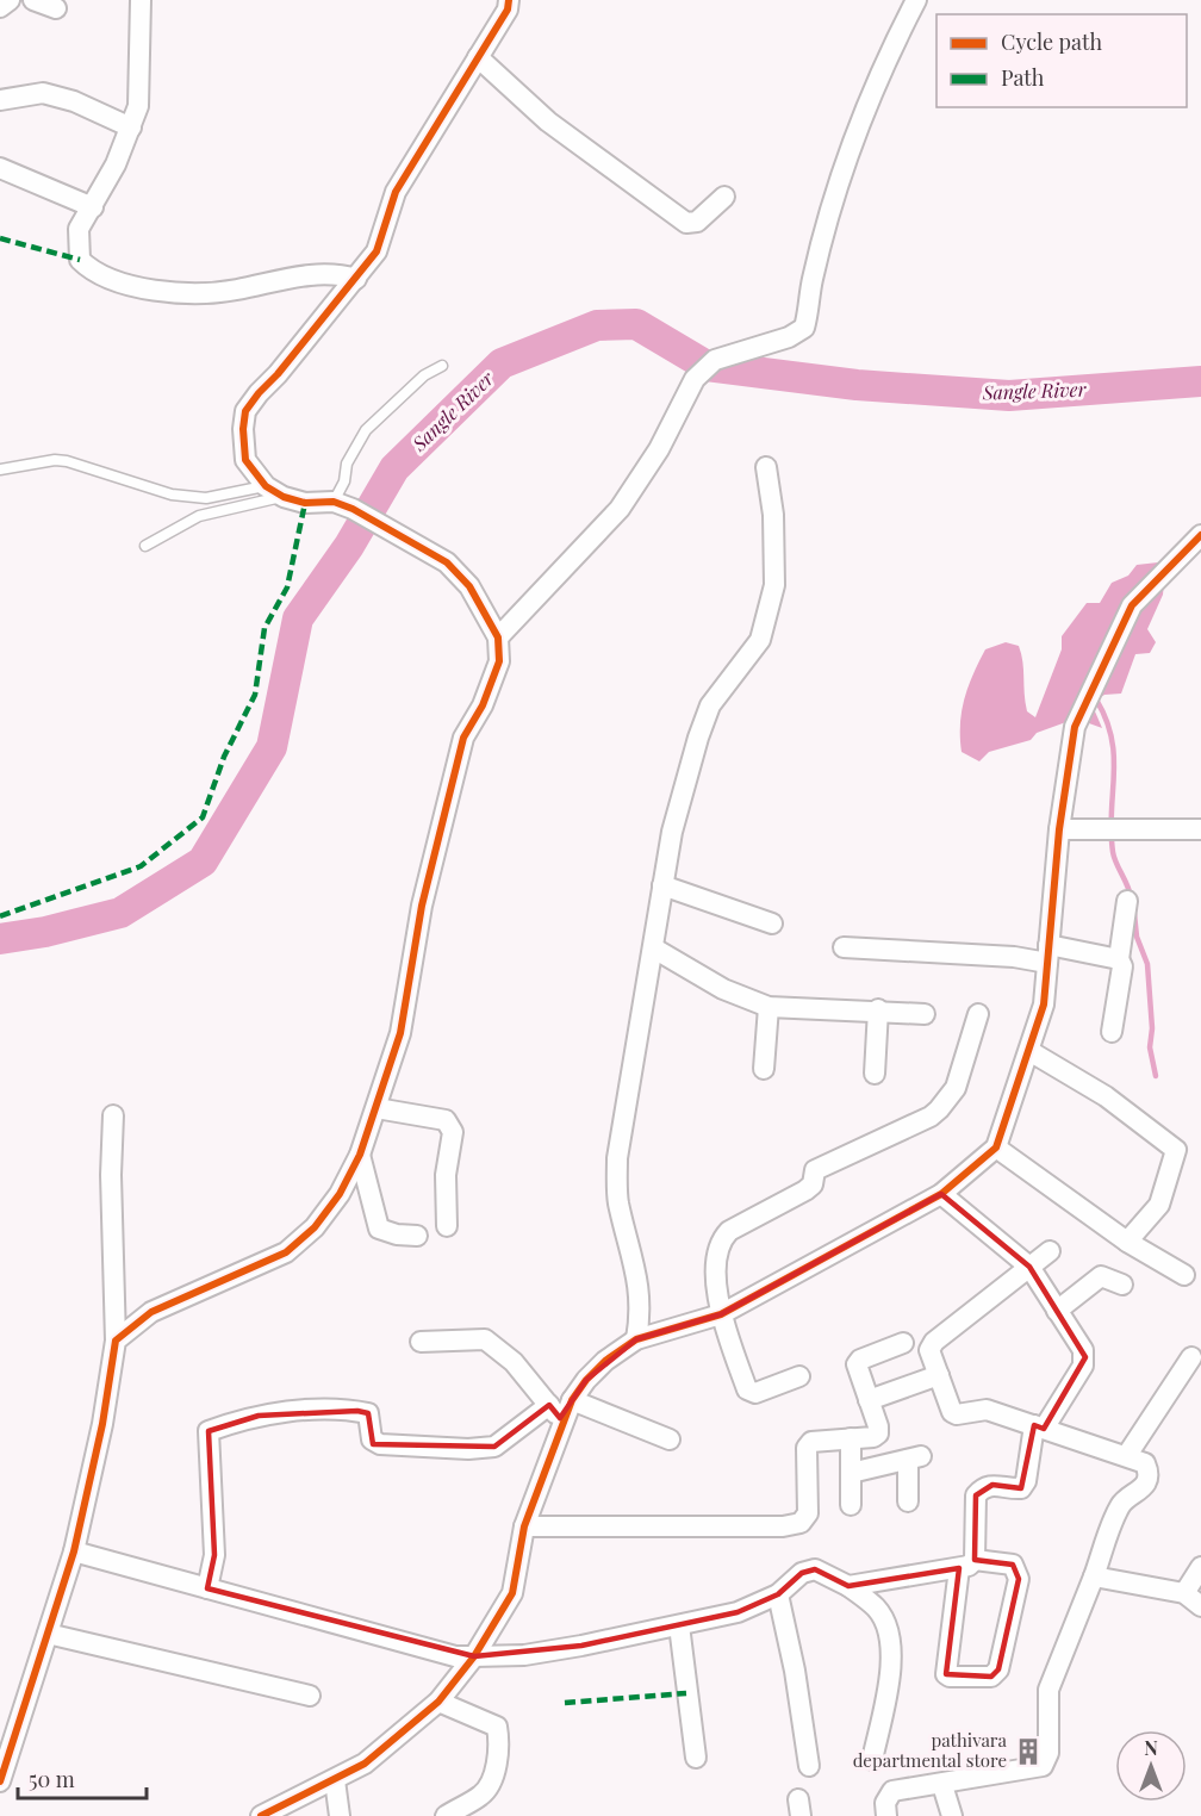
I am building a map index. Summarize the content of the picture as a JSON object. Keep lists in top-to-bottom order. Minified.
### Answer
{"water":["Sangle River"],"places":{"building":["pathivara departmental store"]},"legend":["Cycle path","Path"],"scale_bar":"50 m","north":"top"}
